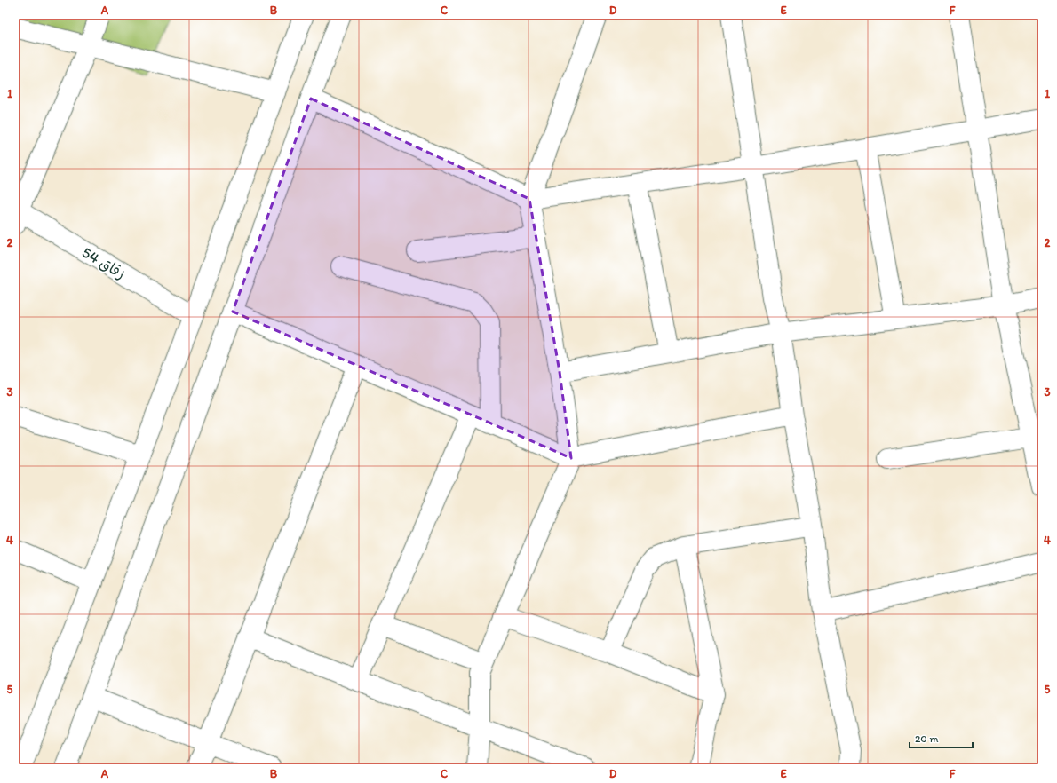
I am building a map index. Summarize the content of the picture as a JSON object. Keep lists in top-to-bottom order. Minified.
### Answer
{"streets":{"street":["زقاق 54"]},"scale_bar":"20 m","grid":{"columns":["A","B","C","D","E","F"],"rows":["1","2","3","4","5"]}}
